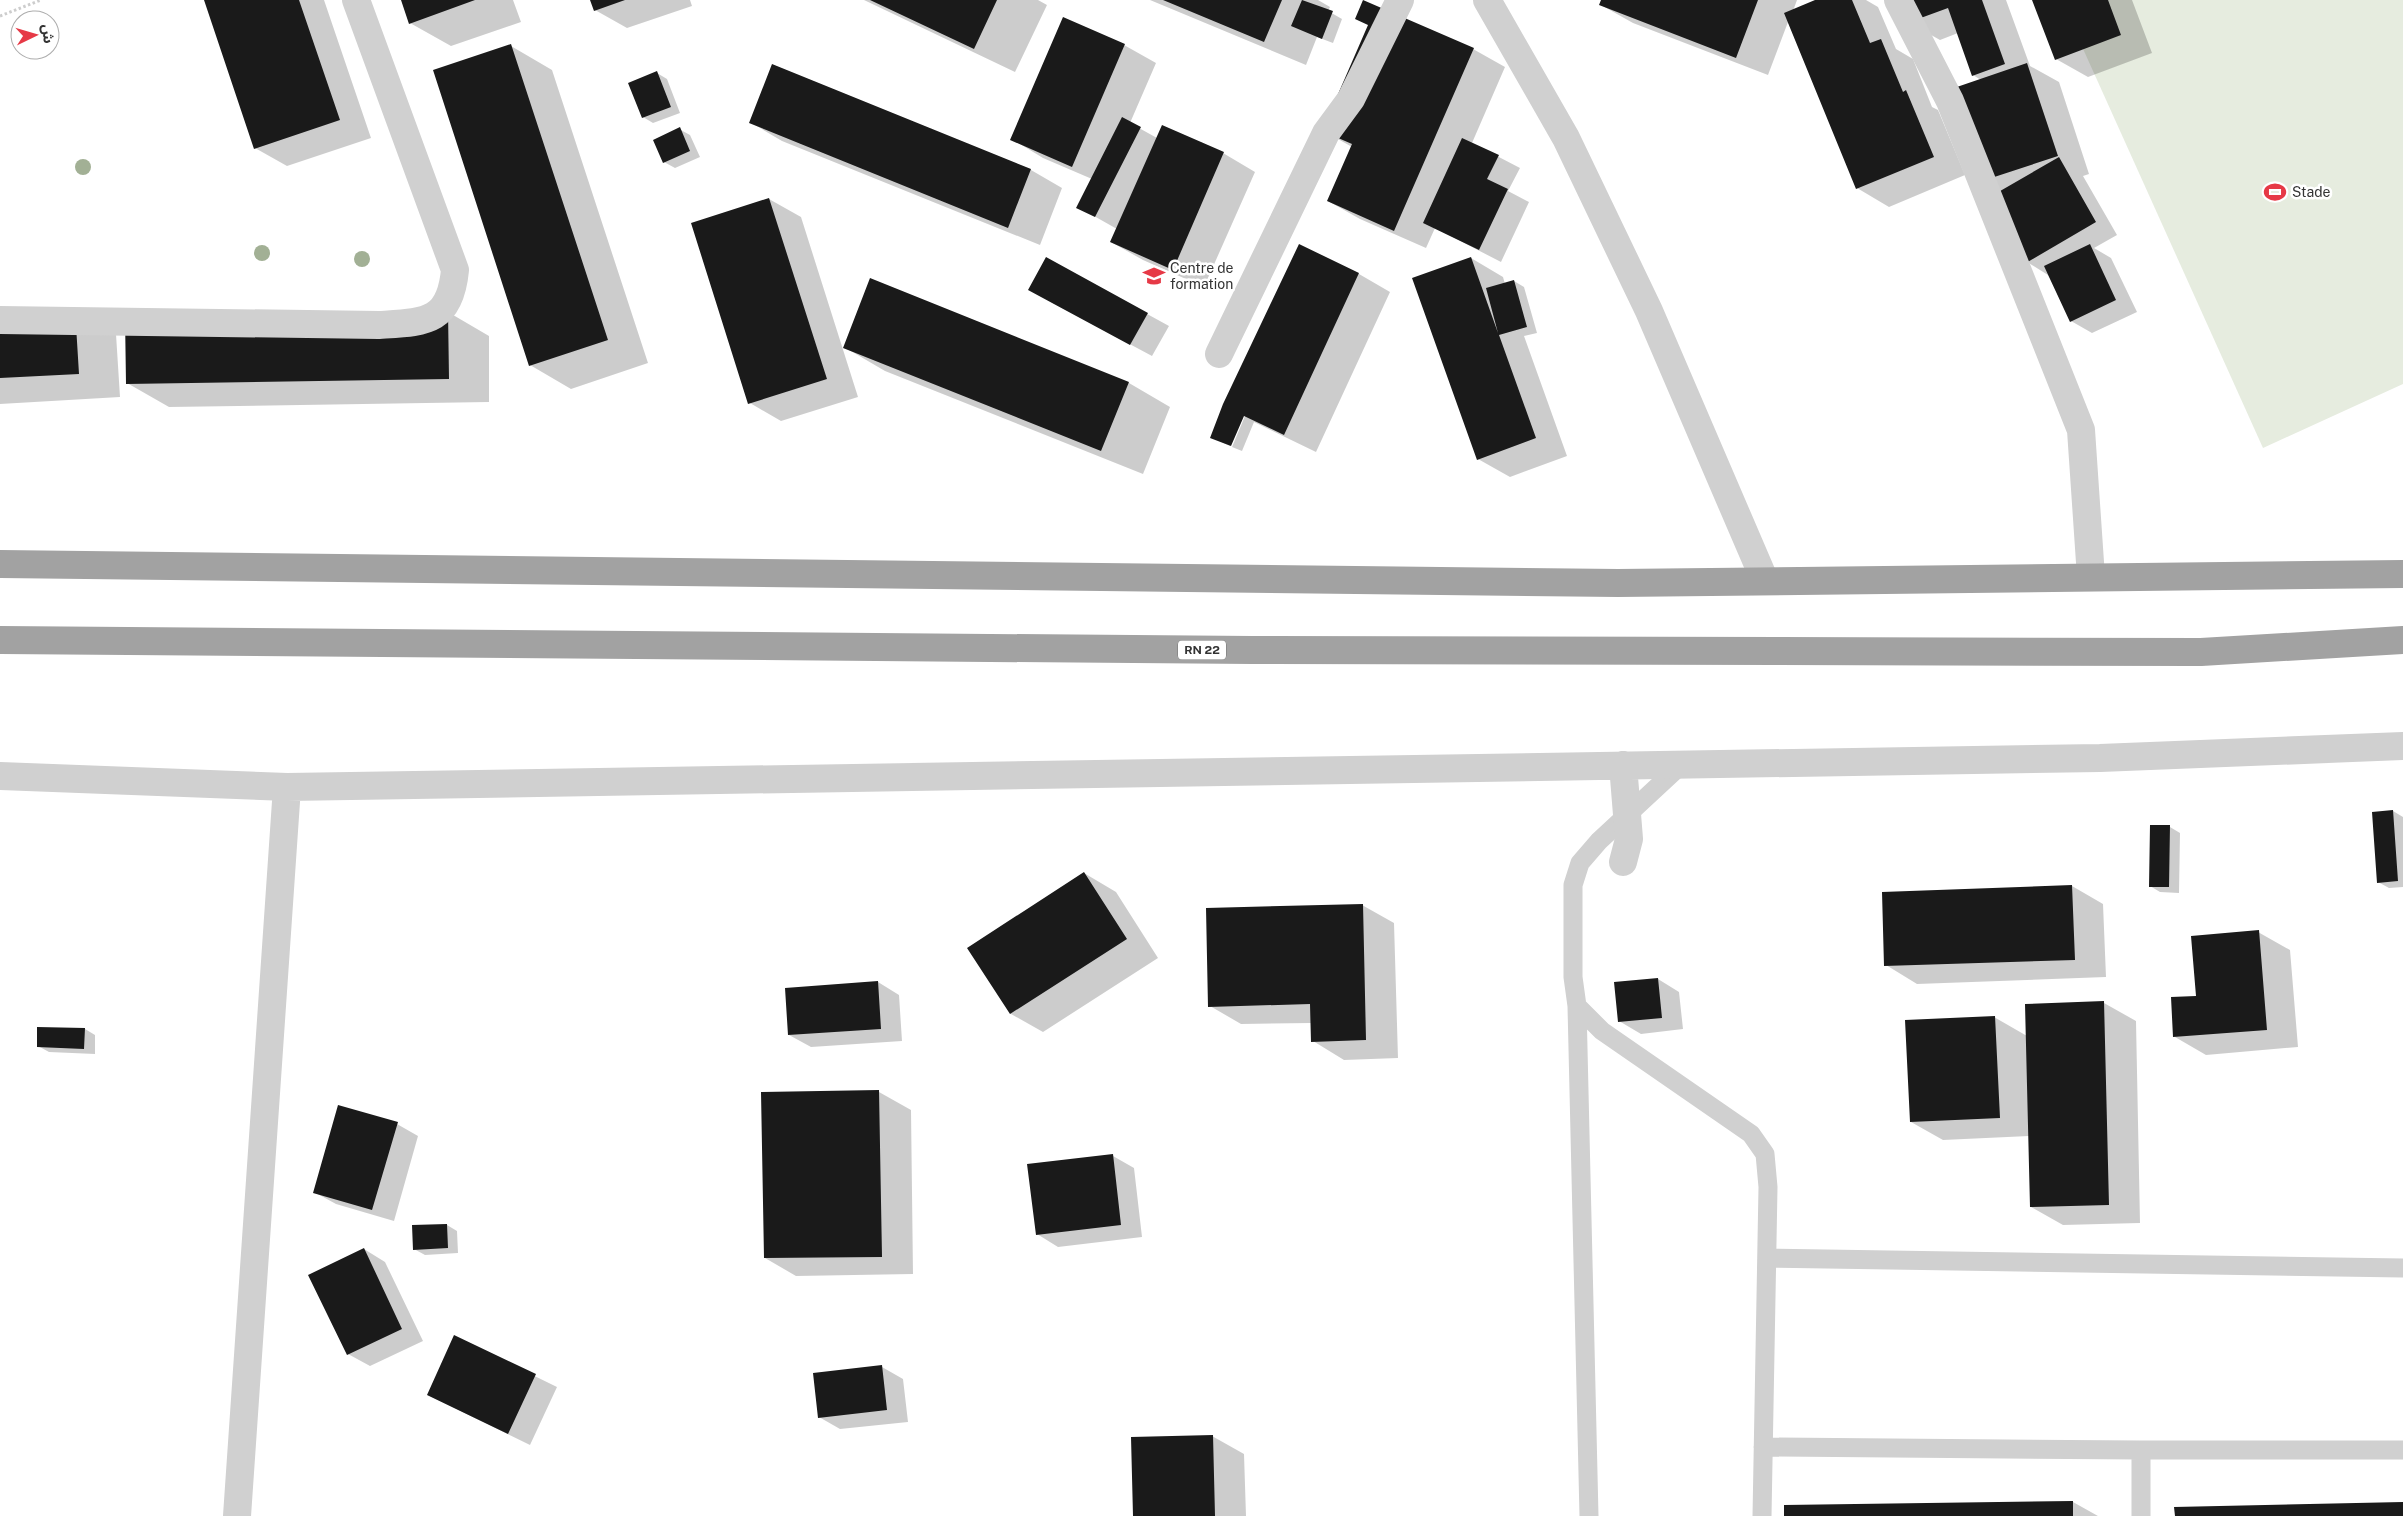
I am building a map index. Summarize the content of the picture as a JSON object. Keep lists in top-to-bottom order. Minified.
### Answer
{"streets":{"highway":["RN 22"]},"places":{"sports":["Stade"],"school or university":["Centre de formation"]},"north":"right"}
